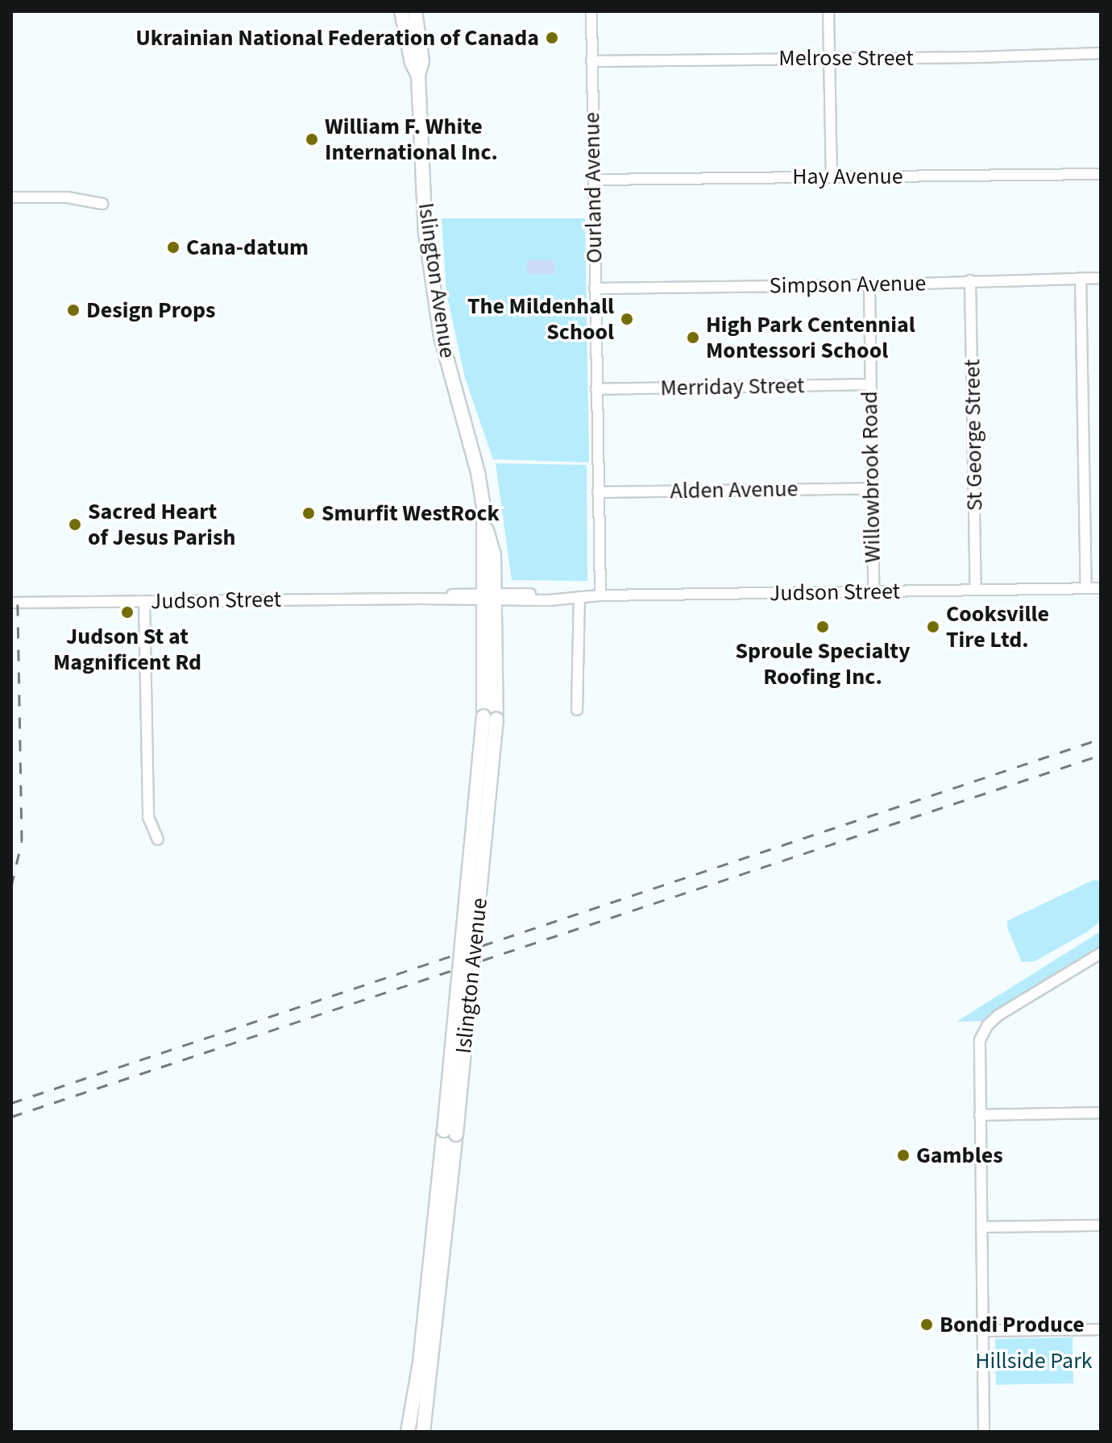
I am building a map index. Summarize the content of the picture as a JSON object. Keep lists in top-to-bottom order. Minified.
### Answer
{"streets":{"main road":["Islington Avenue"],"street":["Melrose Street","Hay Avenue","Ourland Avenue","Simpson Avenue","Merriday Street","St George Street","Willowbrook Road","Alden Avenue","Judson Street"]},"crossings":[["Melrose Street","Ourland Avenue"],["Hay Avenue","Ourland Avenue"],["Ourland Avenue","Simpson Avenue"],["Ourland Avenue","Merriday Street"],["Ourland Avenue","Alden Avenue"],["Ourland Avenue","Judson Street"],["Islington Avenue","Judson Street"],["Simpson Avenue","St George Street"],["Simpson Avenue","Willowbrook Road"],["Merriday Street","Willowbrook Road"],["St George Street","Judson Street"],["Willowbrook Road","Alden Avenue"],["Willowbrook Road","Judson Street"]],"parks":["Hillside Park"],"places":["Ukrainian National Federation of Canada","William F. White International Inc.","Cana-datum","Design Props","The Mildenhall School","High Park Centennial Montessori School","Smurfit WestRock","Sacred Heart of Jesus Parish","Judson St at Magnificent Rd","Sproule Specialty Roofing Inc.","Cooksville Tire Ltd.","Gambles","Bondi Produce"]}
